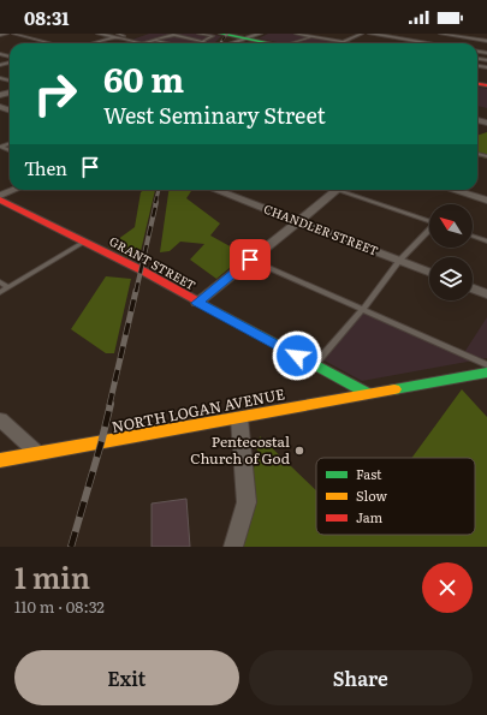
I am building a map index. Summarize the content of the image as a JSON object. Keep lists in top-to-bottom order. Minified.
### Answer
{"streets":{"street":["CHANDLER STREET","GRANT STREET","NORTH LOGAN AVENUE"]},"crossings":[["GRANT STREET","NORTH LOGAN AVENUE"]],"places":["Pentecostal Church of God"],"legend":["Fast","Slow","Jam"],"north":"top left","page":{"status":"08:31","turn":["60 m","West Seminary Street"],"then":"Then","heading":["1 min","110 m · 08:32"],"buttons":["Exit","Share"]}}
